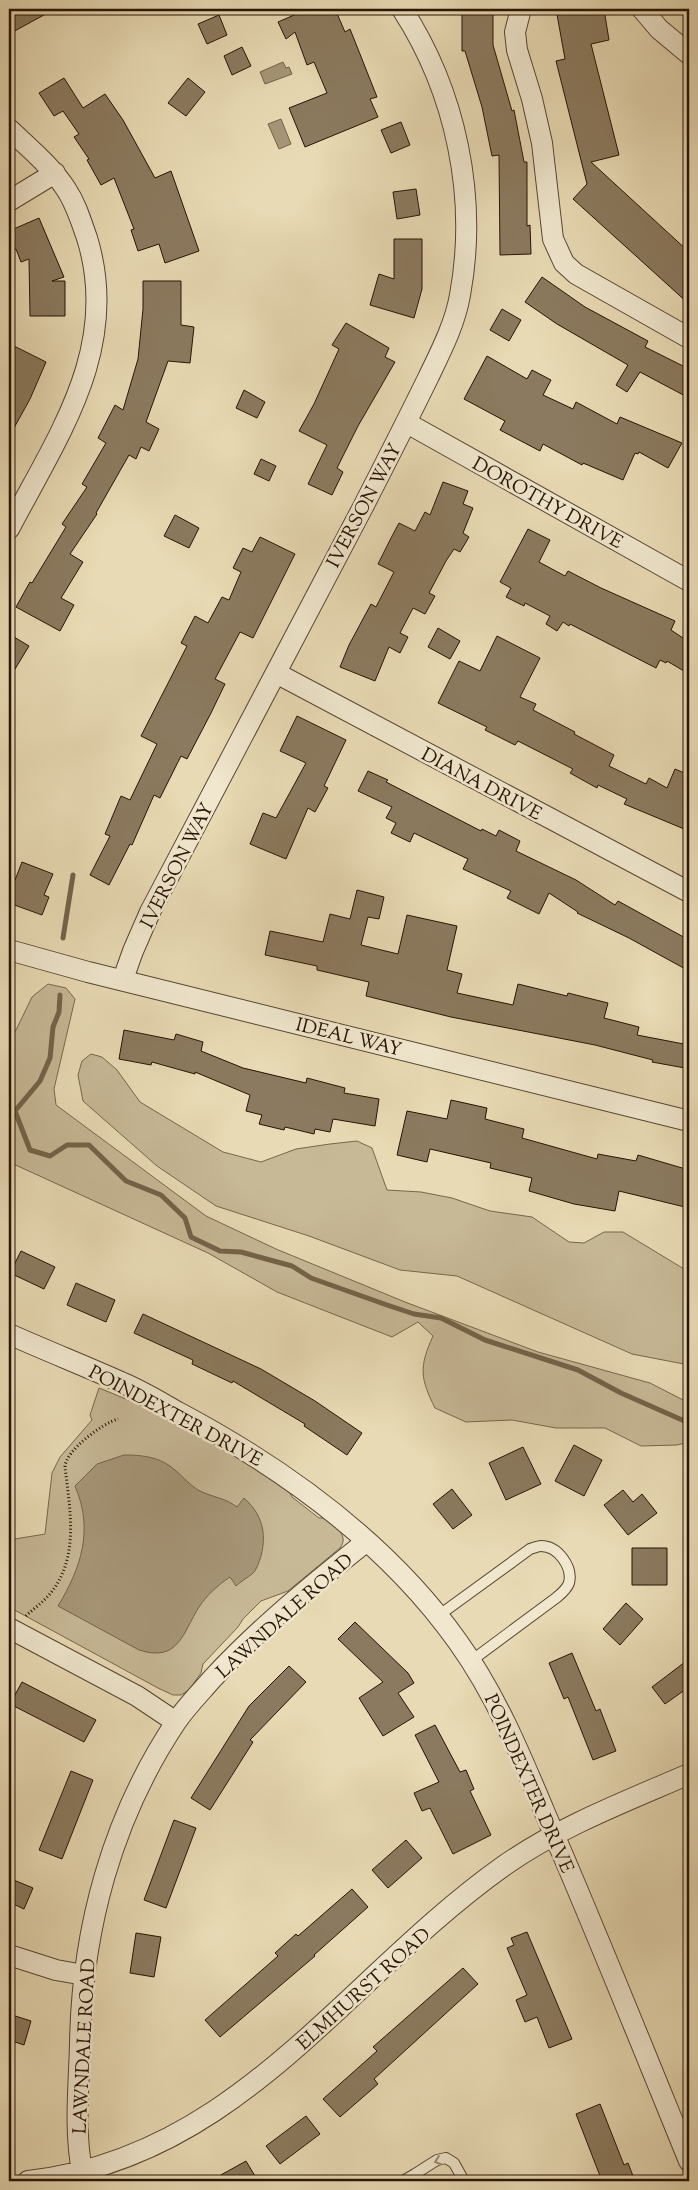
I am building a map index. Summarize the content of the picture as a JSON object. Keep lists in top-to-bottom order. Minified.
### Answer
{"streets":{"street":["DOROTHY DRIVE","IVERSON WAY","DIANA DRIVE","IDEAL WAY","POINDEXTER DRIVE","LAWNDALE ROAD","ELMHURST ROAD"]},"crossings":[["DOROTHY DRIVE","IVERSON WAY"],["IVERSON WAY","DIANA DRIVE"],["IVERSON WAY","IDEAL WAY"],["POINDEXTER DRIVE","LAWNDALE ROAD"],["POINDEXTER DRIVE","ELMHURST ROAD"],["LAWNDALE ROAD","ELMHURST ROAD"]]}
